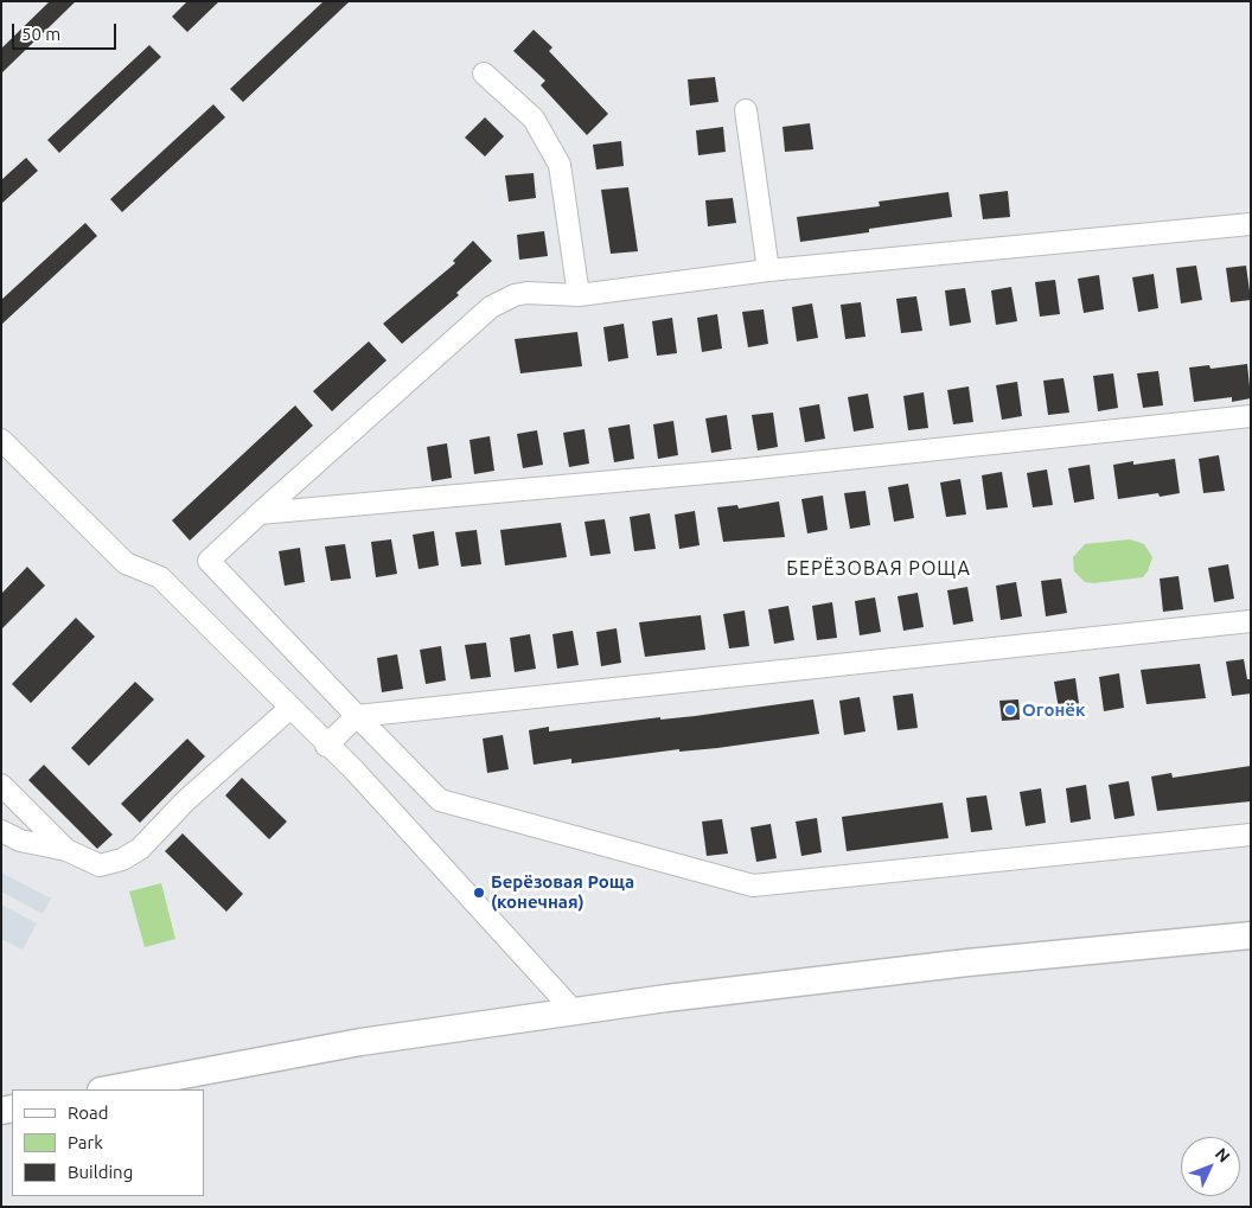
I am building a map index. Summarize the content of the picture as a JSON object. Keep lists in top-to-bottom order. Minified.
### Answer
{"districts":["БЕРЁЗОВАЯ РОЩА"],"places":["Огонёк","Берёзовая Роща (конечная)"],"legend":["Road","Park","Building"],"scale_bar":"50 m","north":"top right"}
